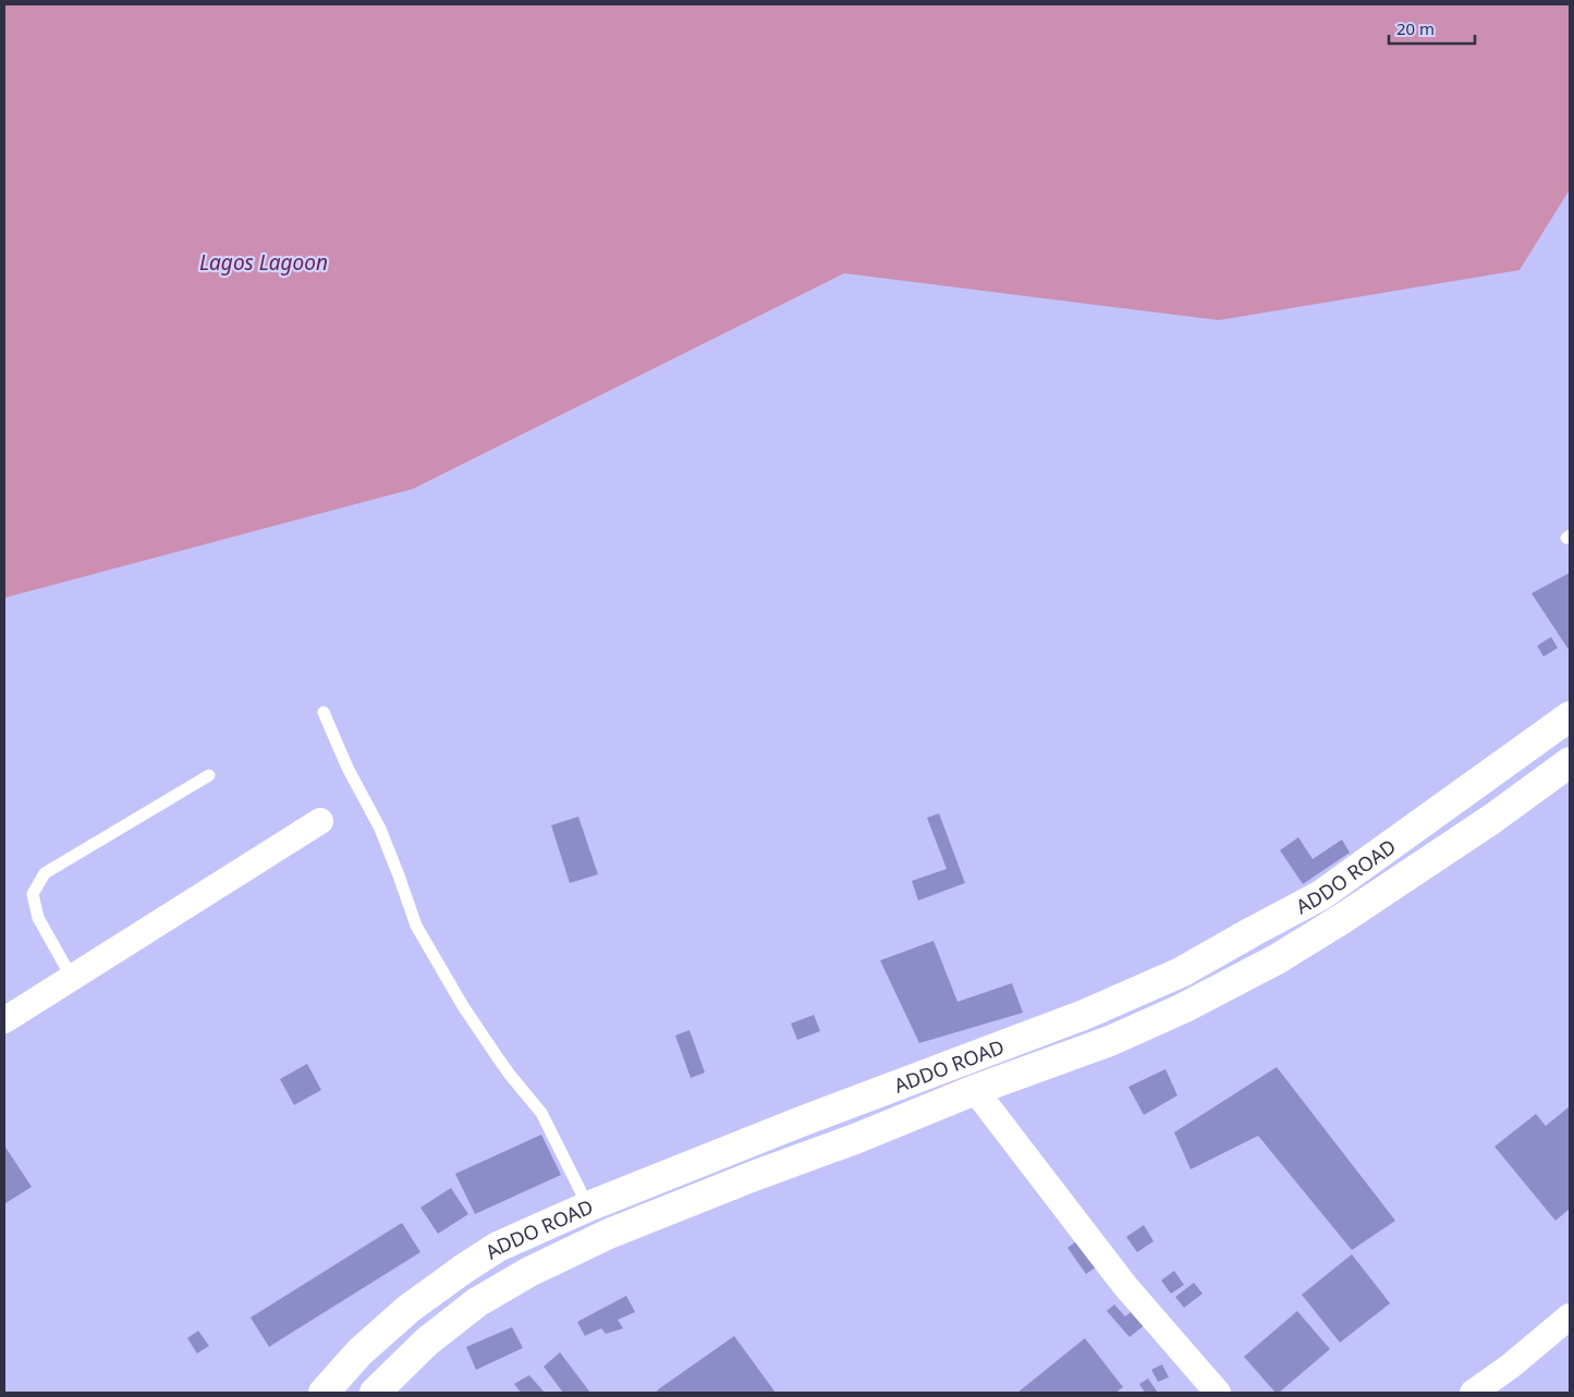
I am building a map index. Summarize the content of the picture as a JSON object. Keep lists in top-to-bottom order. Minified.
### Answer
{"streets":{"main road":["ADDO ROAD"]},"water":["Lagos Lagoon"],"scale_bar":"20 m"}
